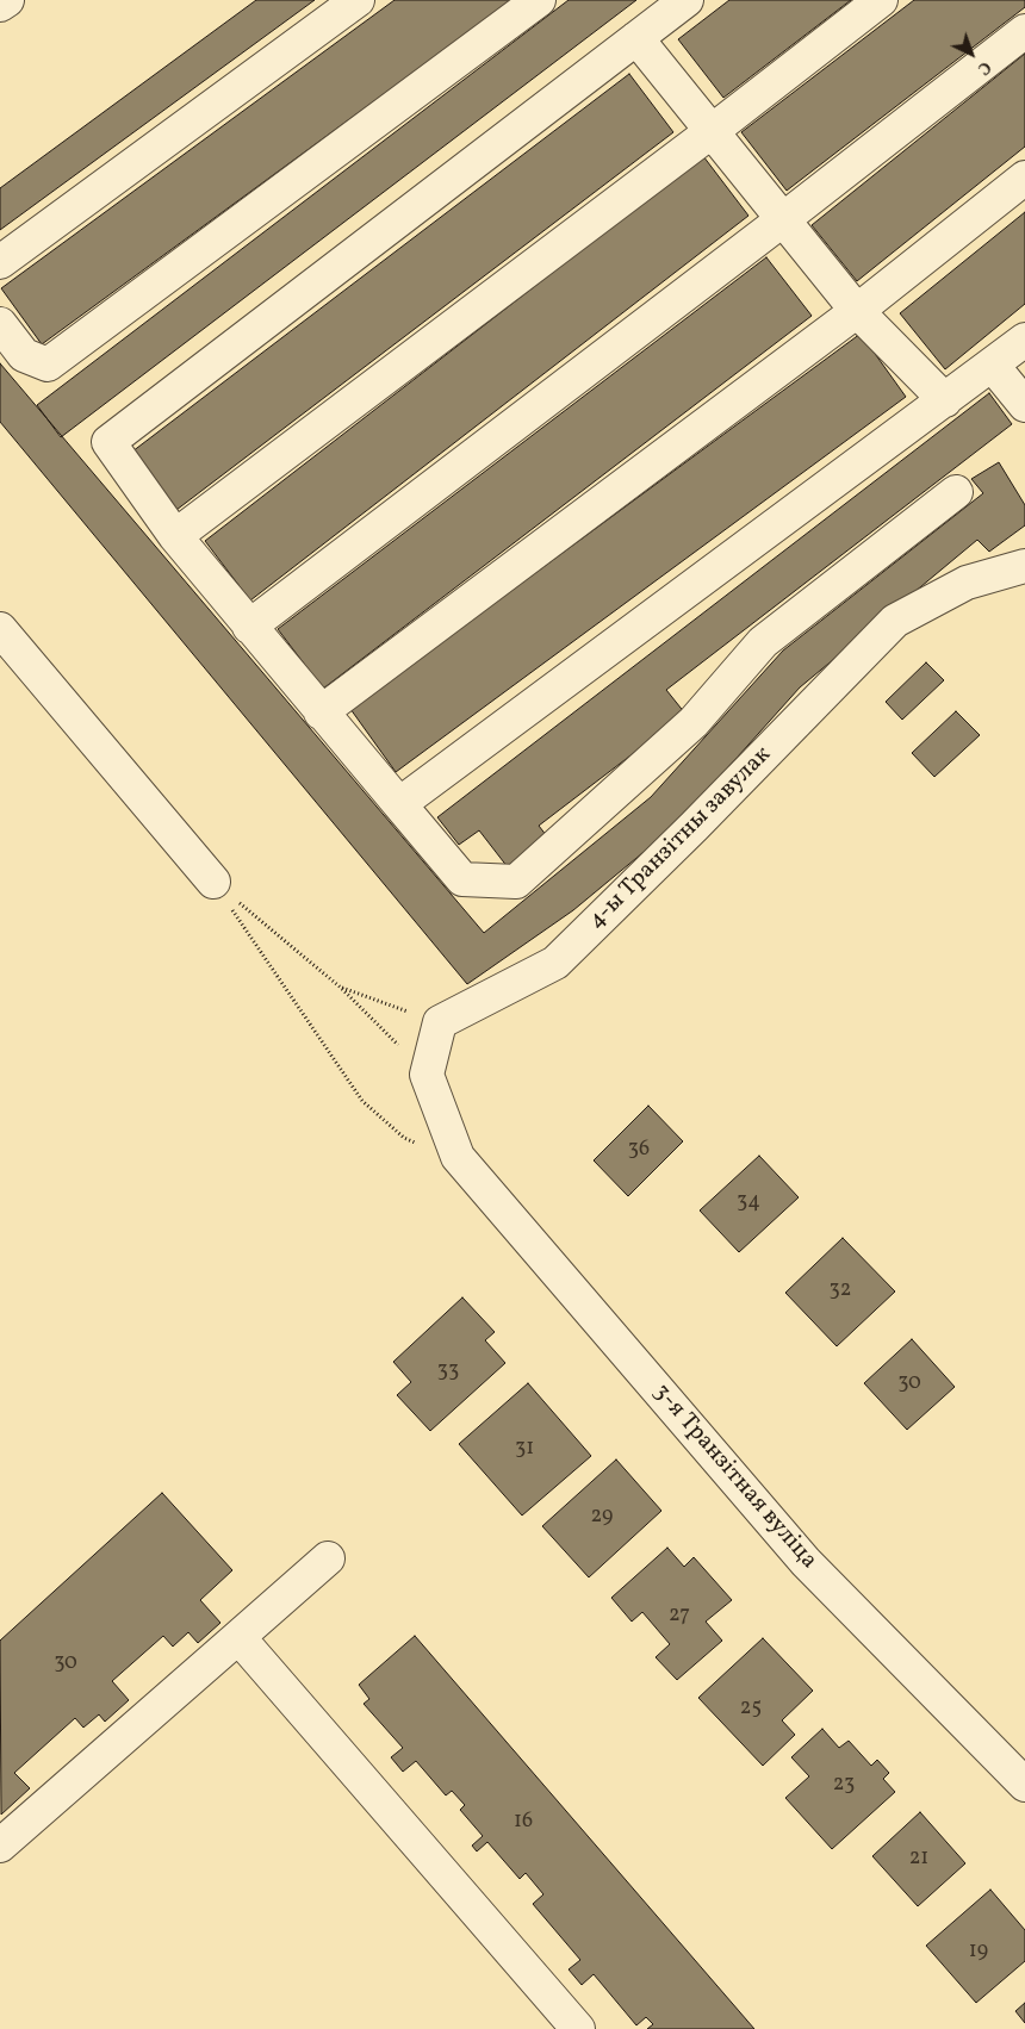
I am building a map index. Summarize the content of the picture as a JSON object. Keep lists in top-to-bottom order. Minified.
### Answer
{"streets":{"street":["4-ы Транзітны завулак","3-я Транзітная вуліца"]},"house_numbers":["36","34","32","33","30","31","29","27","30","25","23","16","21","19"],"north":"bottom right"}
